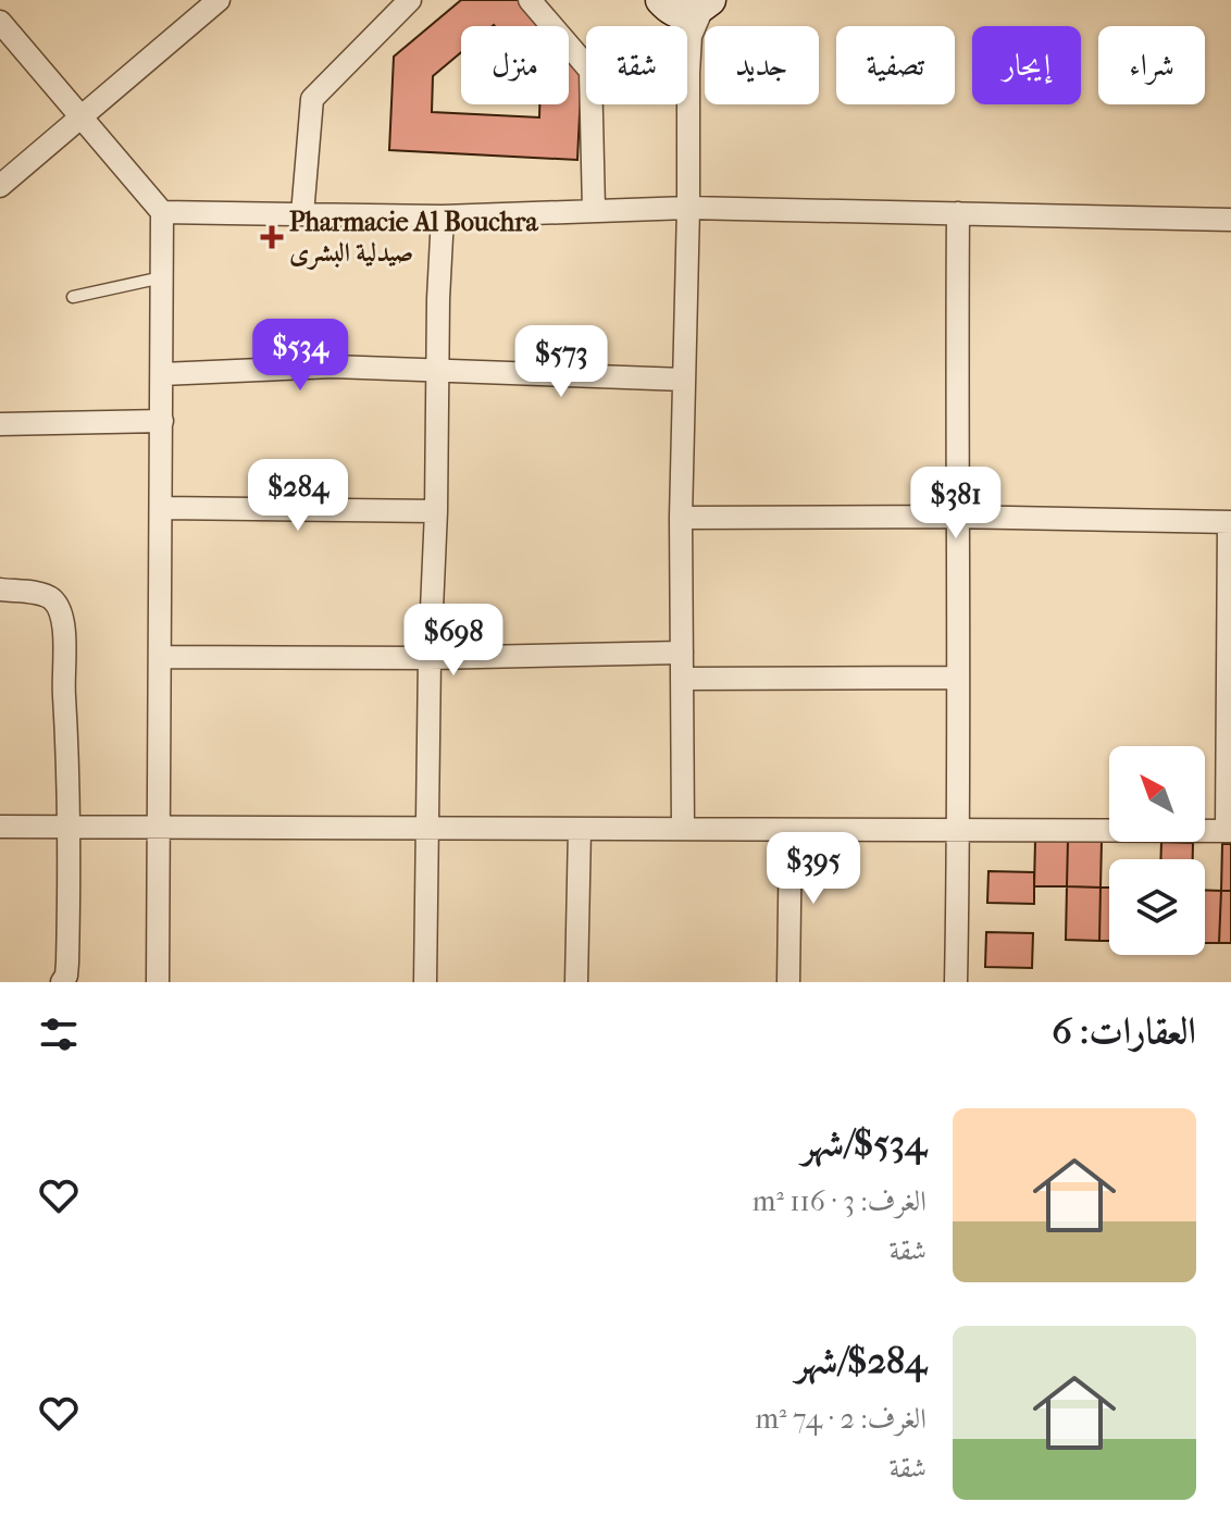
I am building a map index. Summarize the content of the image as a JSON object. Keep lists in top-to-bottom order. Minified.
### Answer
{"places":{"health":["Pharmacie Al Bouchra صيدلية البشرى"]},"north":"top left","page":{"chip":["شراء","إيجار","تصفية","جديد","شقة","منزل"],"price":["$534","$573","$284","$381","$698","$395"],"heading":"العقارات: 6","list":[{"name":"$534/شهر","note":"الغرف: 3 · 116 m² · شقة"},{"name":"$284/شهر","note":"الغرف: 2 · 74 m² · شقة"}]}}
